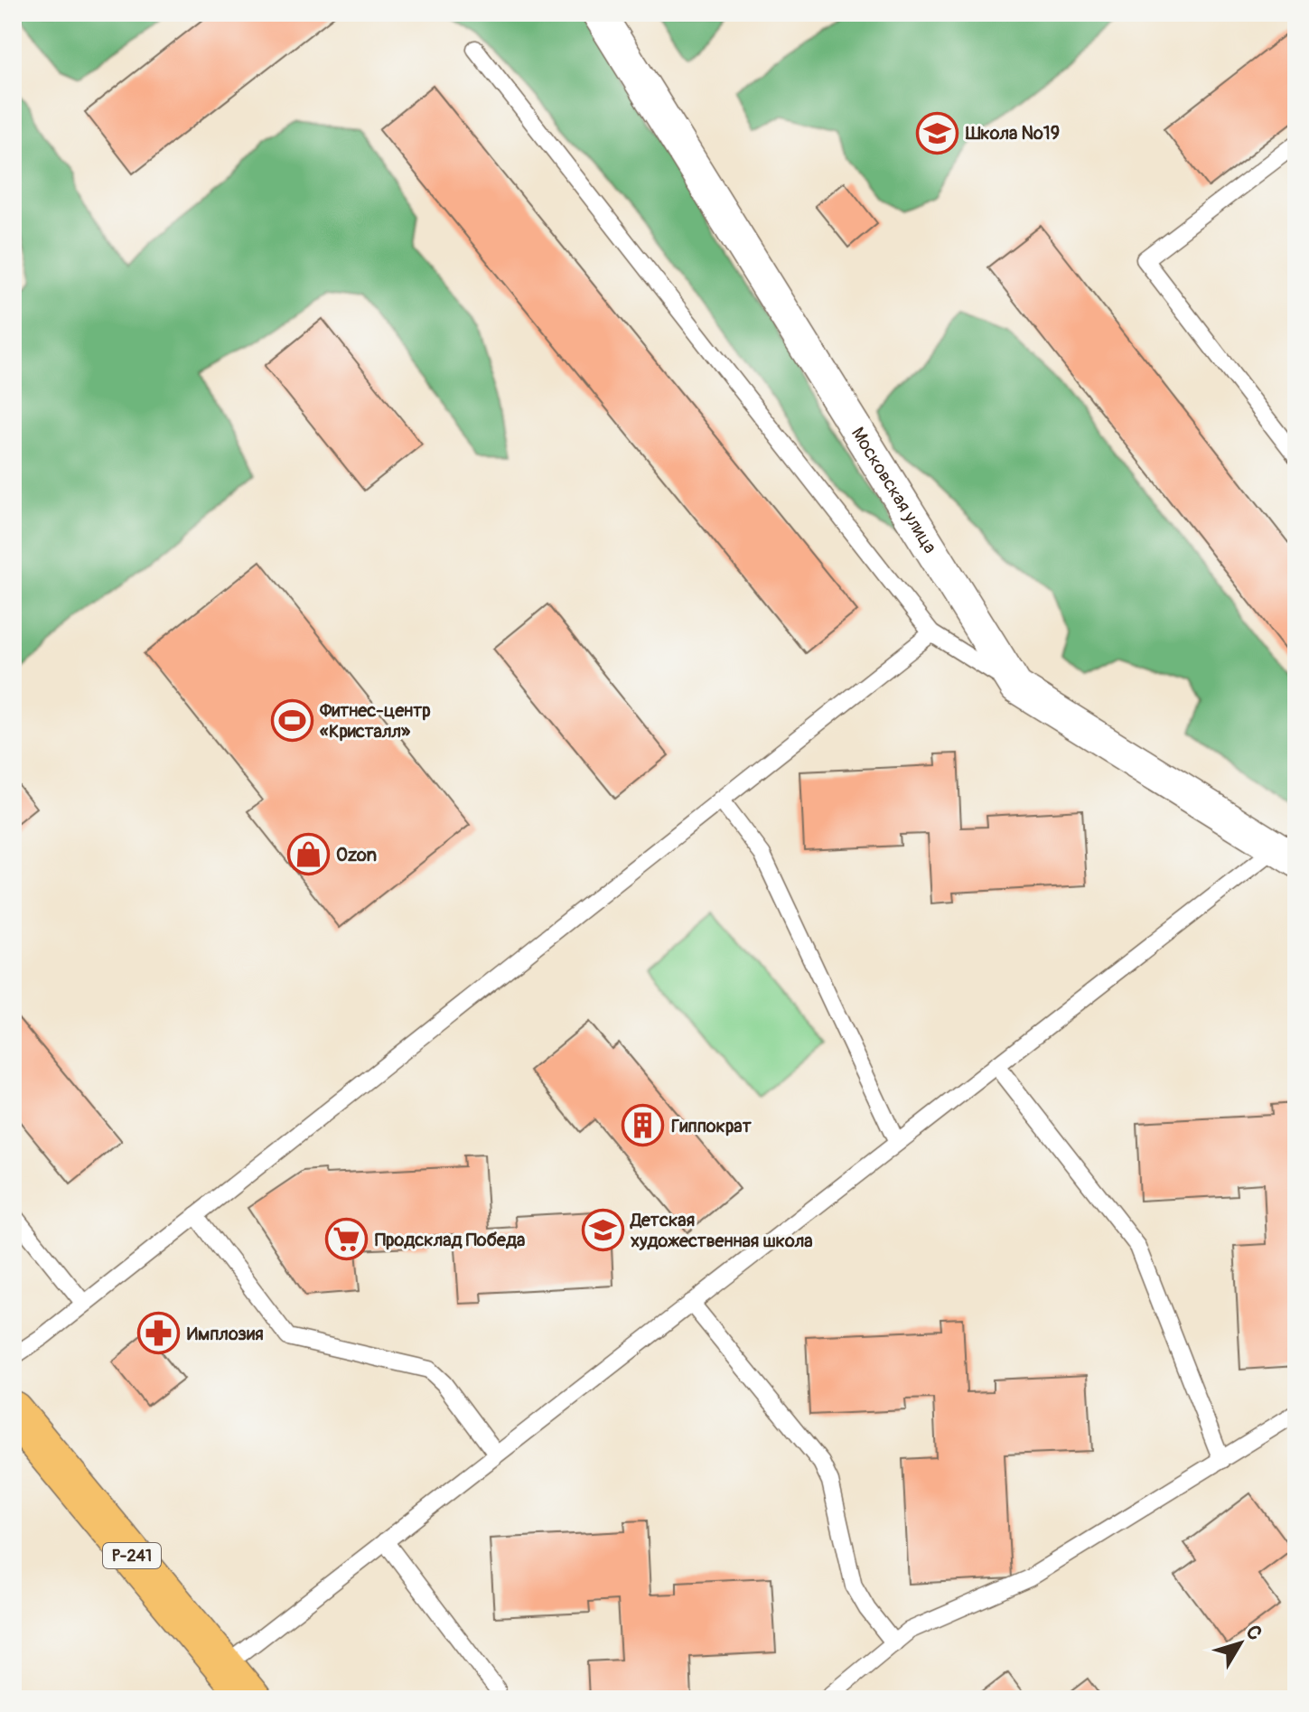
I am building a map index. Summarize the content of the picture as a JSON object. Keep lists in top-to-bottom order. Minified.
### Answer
{"streets":{"highway":["Р-241"],"street":["Московская улица"]},"places":{"school or university":["Школа №19","Детская художественная школа"],"sports":["Фитнес-центр «Кристалл»"],"shop":["Ozon"],"building":["Гиппократ"],"supermarket":["Продсклад Победа"],"pharmacy":["Имплозия"]},"north":"top right"}
